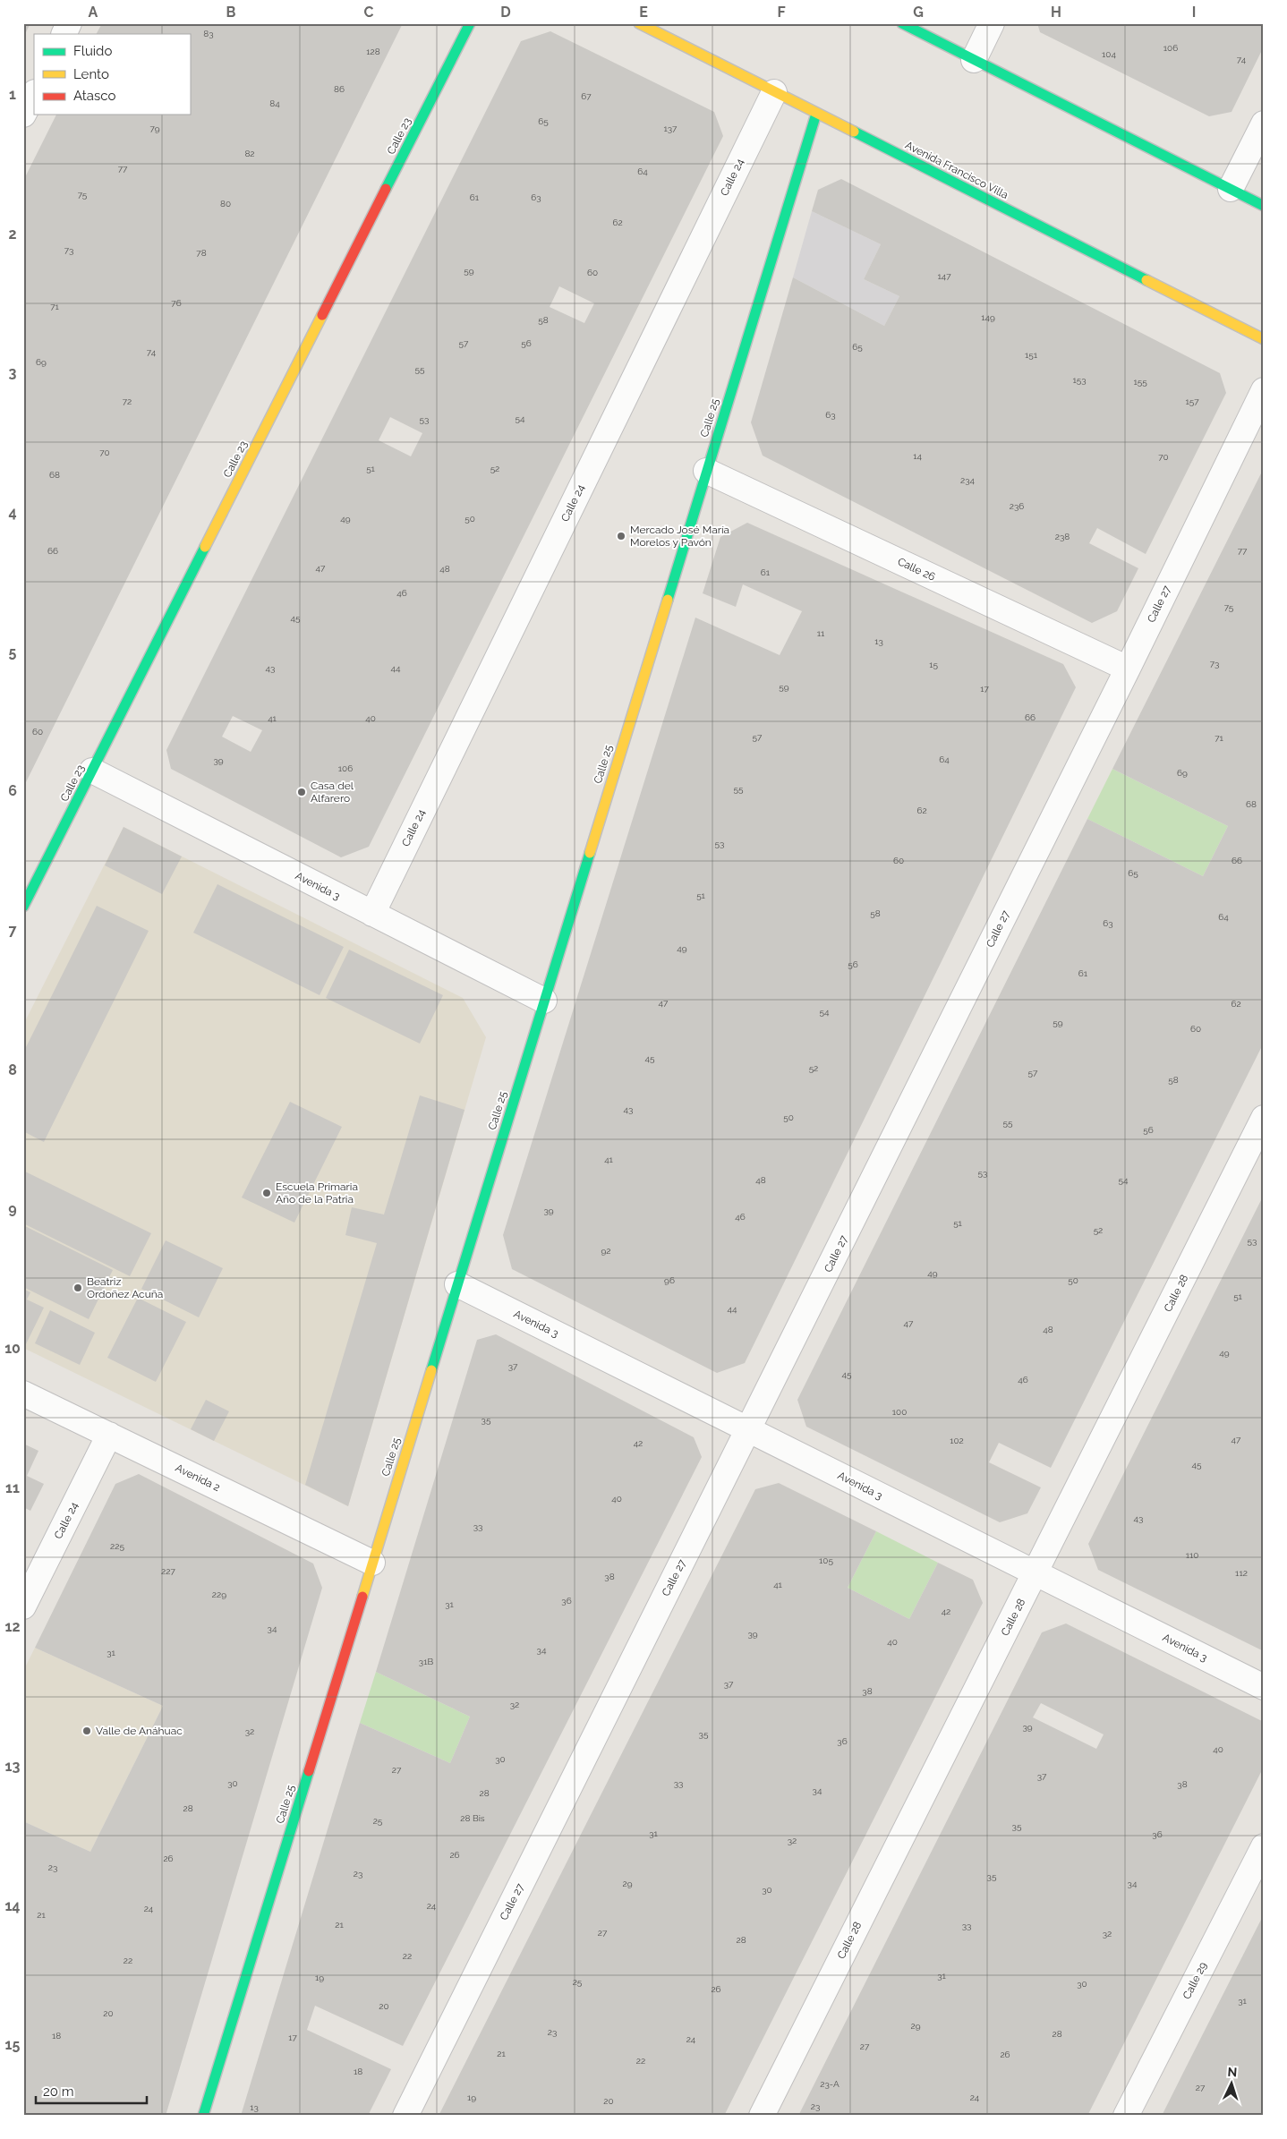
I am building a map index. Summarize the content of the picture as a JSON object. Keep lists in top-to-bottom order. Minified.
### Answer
{"streets":{"street":["Calle 23","Avenida Francisco Villa","Calle 24","Calle 25","Calle 26","Calle 27","Avenida 3","Calle 28","Avenida 2","Calle 29"]},"crossings":[["Calle 23","Avenida 3"],["Avenida Francisco Villa","Calle 24"],["Avenida Francisco Villa","Calle 25"],["Calle 24","Avenida 3"],["Calle 24","Avenida 2"],["Calle 25","Calle 26"],["Calle 25","Avenida 3"],["Calle 25","Avenida 2"],["Calle 26","Calle 27"],["Calle 27","Avenida 3"],["Avenida 3","Calle 28"]],"places":["Mercado José María Morelos y Pavón","Casa del Alfarero","Escuela Primaria Año de la Patria","Beatriz Ordoñez Acuña","Valle de Anáhuac"],"house_numbers":["83","106","128","104","74","86","67","84","65","79","137","82","77","64","75","61","63","80","62","73","78","59","60","147","76","71","149","58","57","56","65","74","151","69","55","153","155","72","157","63","54","53","70","14","70","51","52","68","234","236","49","50","238","66","77","47","48","61","46","75","45","11","13","73","15","43","44","59","17","66","41","40","60","57","71","64","39","106","69","55","68","62","53","60","66","65","51","58","64","63","49","56","61","47","62","54","59","60","45","52","57","58","43","50","55","56","41","53","48","54","39","46","51","52","53","92","49","96","50","51","44","47","48","49","37","45","46","100","35","47","102","42","45","40","43","33","225","110","105","227","112","38","41","229","36","31","42","34","39","40","34","31","31B","37","38","32","39","32","35","36","40","30","27","37","30","33","38","34","28","28","28 Bis","25","35","31","36","32","26","26","23","23","35","29","34","30","24","24","21","21","33","27","32","28","22","22","31","19","25","30","26","31","20","20","29","23","28","18","17","24","27","21","26","22","18","23-A","27","19","24","20","23","13"],"legend":["Fluido","Lento","Atasco"],"scale_bar":"20 m","north":"top","grid":{"columns":["A","B","C","D","E","F","G","H","I"],"rows":["1","2","3","4","5","6","7","8","9","10","11","12","13","14","15"]}}
